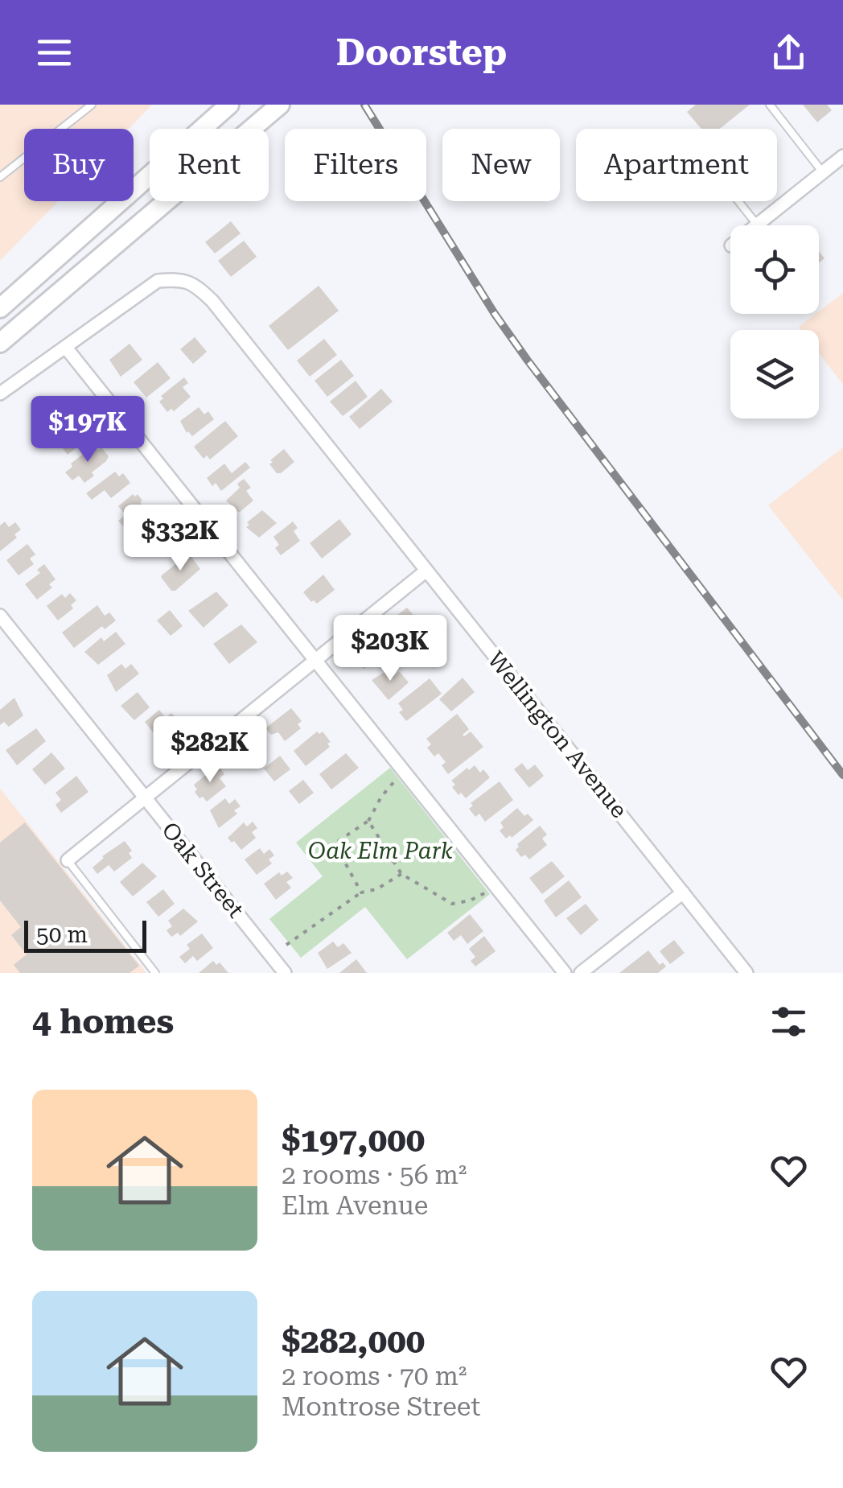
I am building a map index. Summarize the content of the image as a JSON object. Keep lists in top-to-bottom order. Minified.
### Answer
{"streets":{"street":["Wellington Avenue","Oak Street"]},"parks":["Oak Elm Park"],"scale_bar":"50 m","page":{"header":"Doorstep","chip":["Buy","Rent","Filters","New","Apartment"],"price":["$197K","$332K","$203K","$282K"],"scale":"50 m","heading":"4 homes","list":[{"name":"$197,000","note":"2 rooms · 56 m² · Elm Avenue"},{"name":"$282,000","note":"2 rooms · 70 m² · Montrose Street"}]}}
